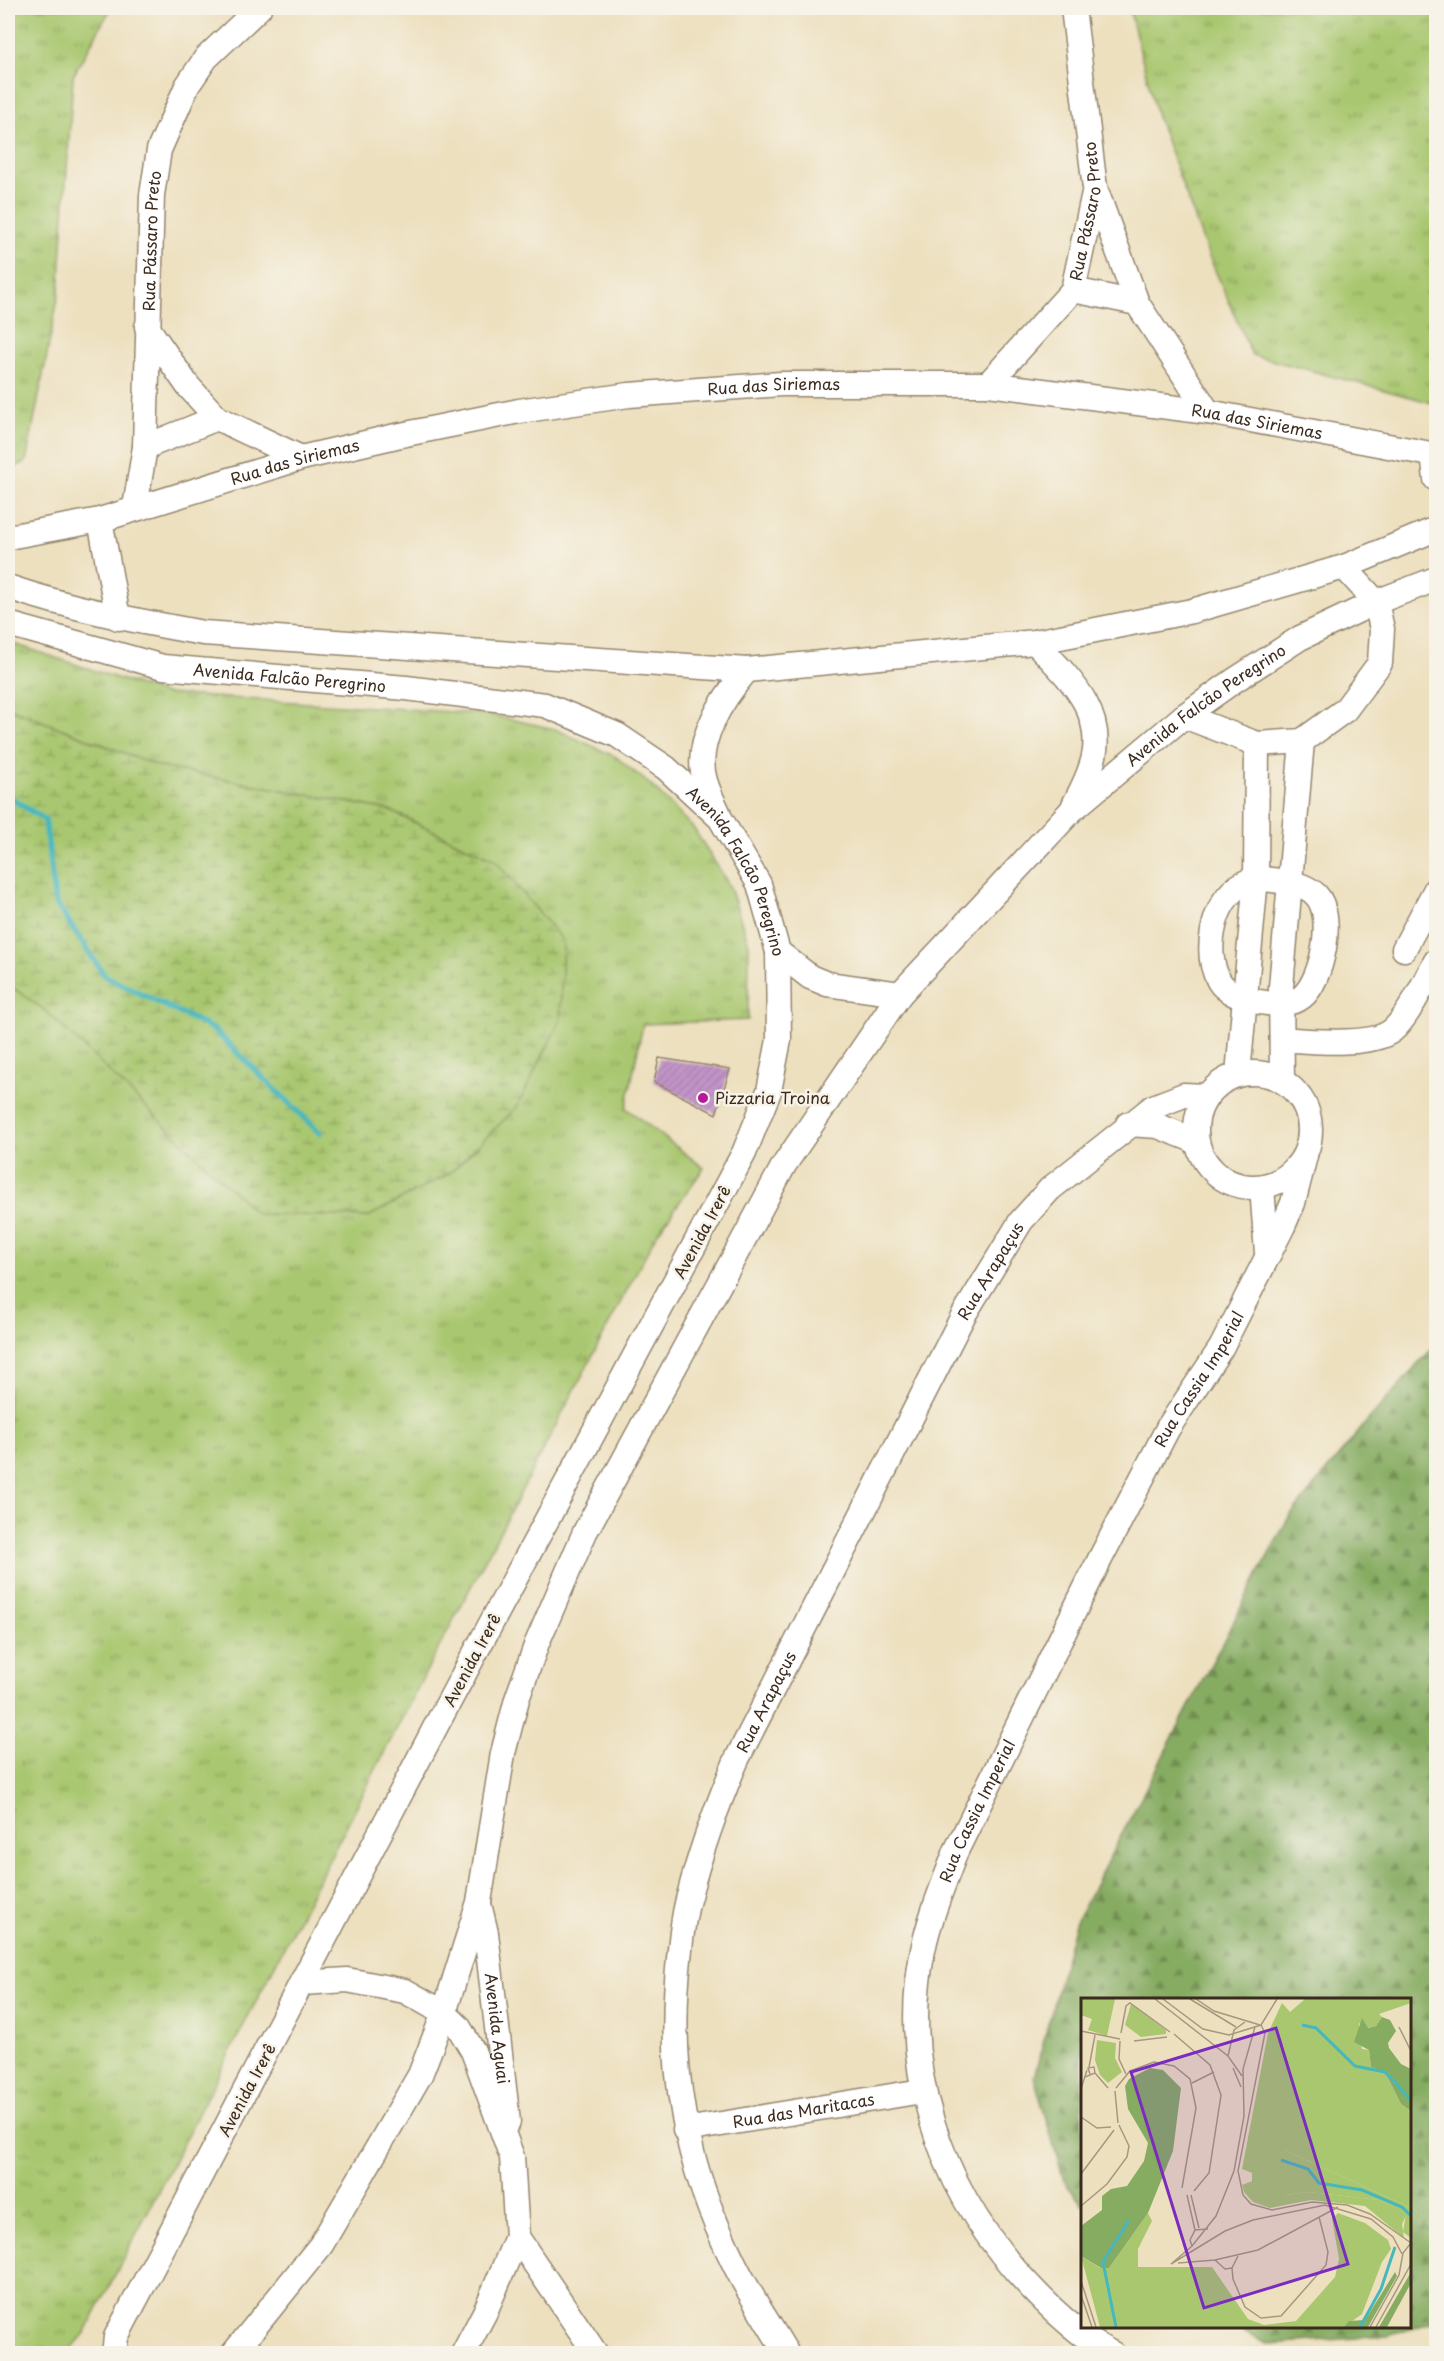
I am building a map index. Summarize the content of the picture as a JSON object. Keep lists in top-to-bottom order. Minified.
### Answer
{"streets":{"street":["Rua Pássaro Preto","Rua das Siriemas","Avenida Falcão Peregrino","Avenida Irerê","Rua Arapaçus","Rua Cassia Imperial","Avenida Aguai","Rua das Maritacas"]},"crossings":[["Rua Pássaro Preto","Rua das Siriemas"],["Avenida Falcão Peregrino","Avenida Irerê"],["Avenida Irerê","Avenida Aguai"],["Rua Arapaçus","Rua Cassia Imperial"],["Rua Arapaçus","Rua das Maritacas"],["Rua Cassia Imperial","Rua das Maritacas"]],"places":["Pizzaria Troina"]}
